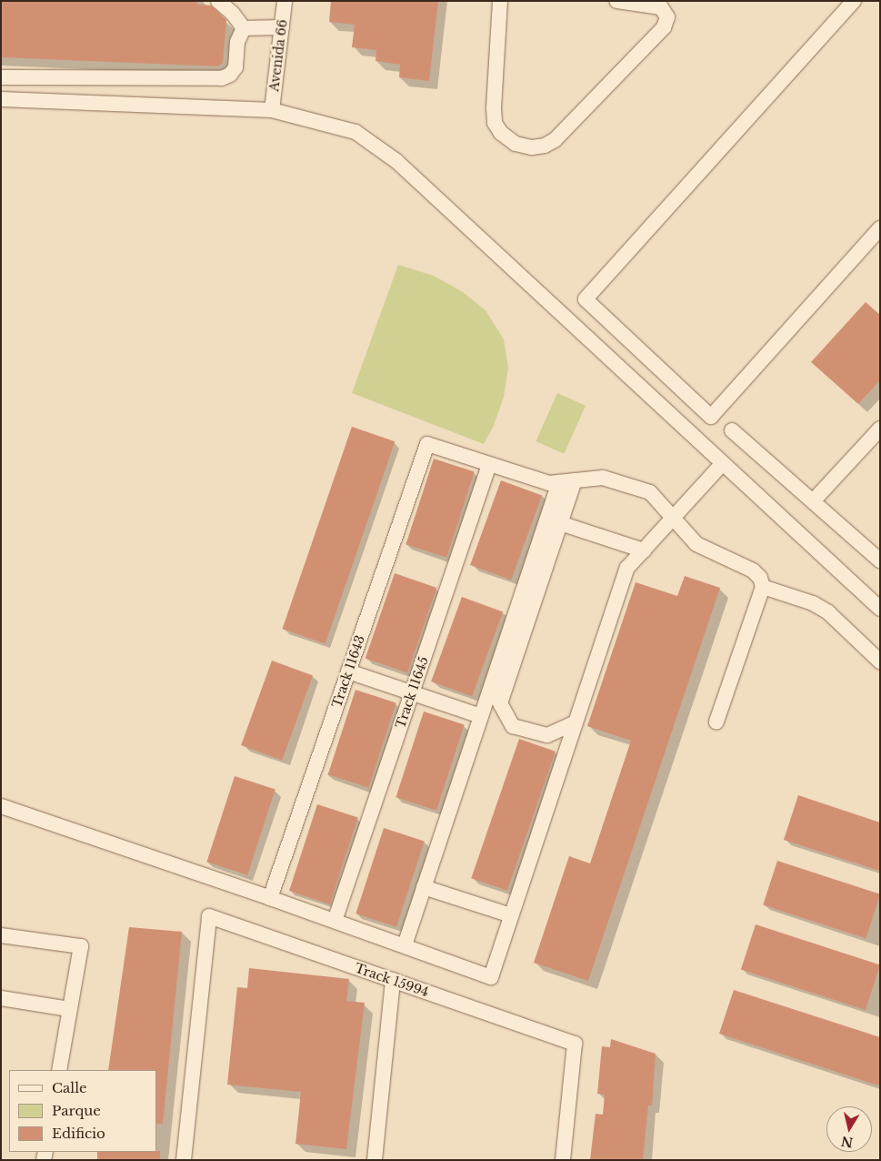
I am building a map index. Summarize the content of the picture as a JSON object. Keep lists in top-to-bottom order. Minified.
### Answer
{"streets":{"street":["Avenida 66","Track 11643","Track 11645","Track 15994"]},"crossings":[["Track 11643","Track 11645"]],"legend":["Calle","Parque","Edificio"],"north":"bottom"}
